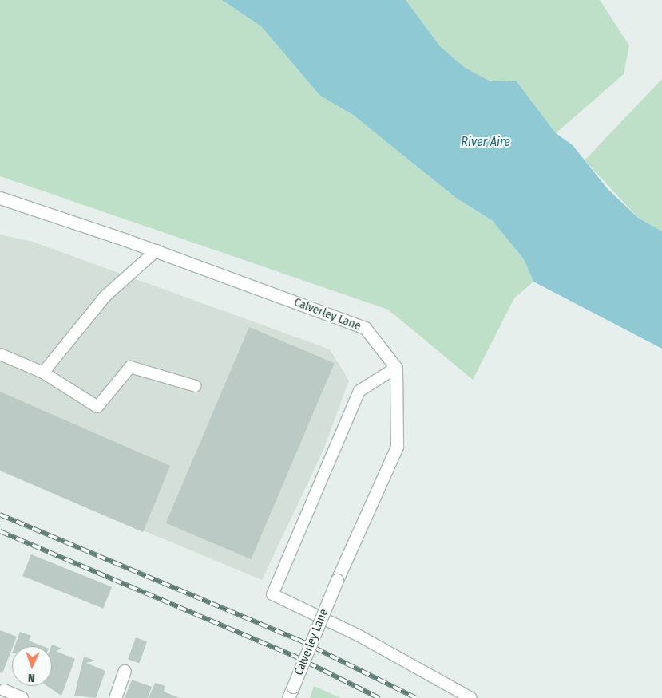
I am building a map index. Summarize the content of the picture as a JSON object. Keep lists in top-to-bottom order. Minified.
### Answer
{"streets":{"street":["Calverley Lane"]},"water":["River Aire"],"north":"bottom"}
